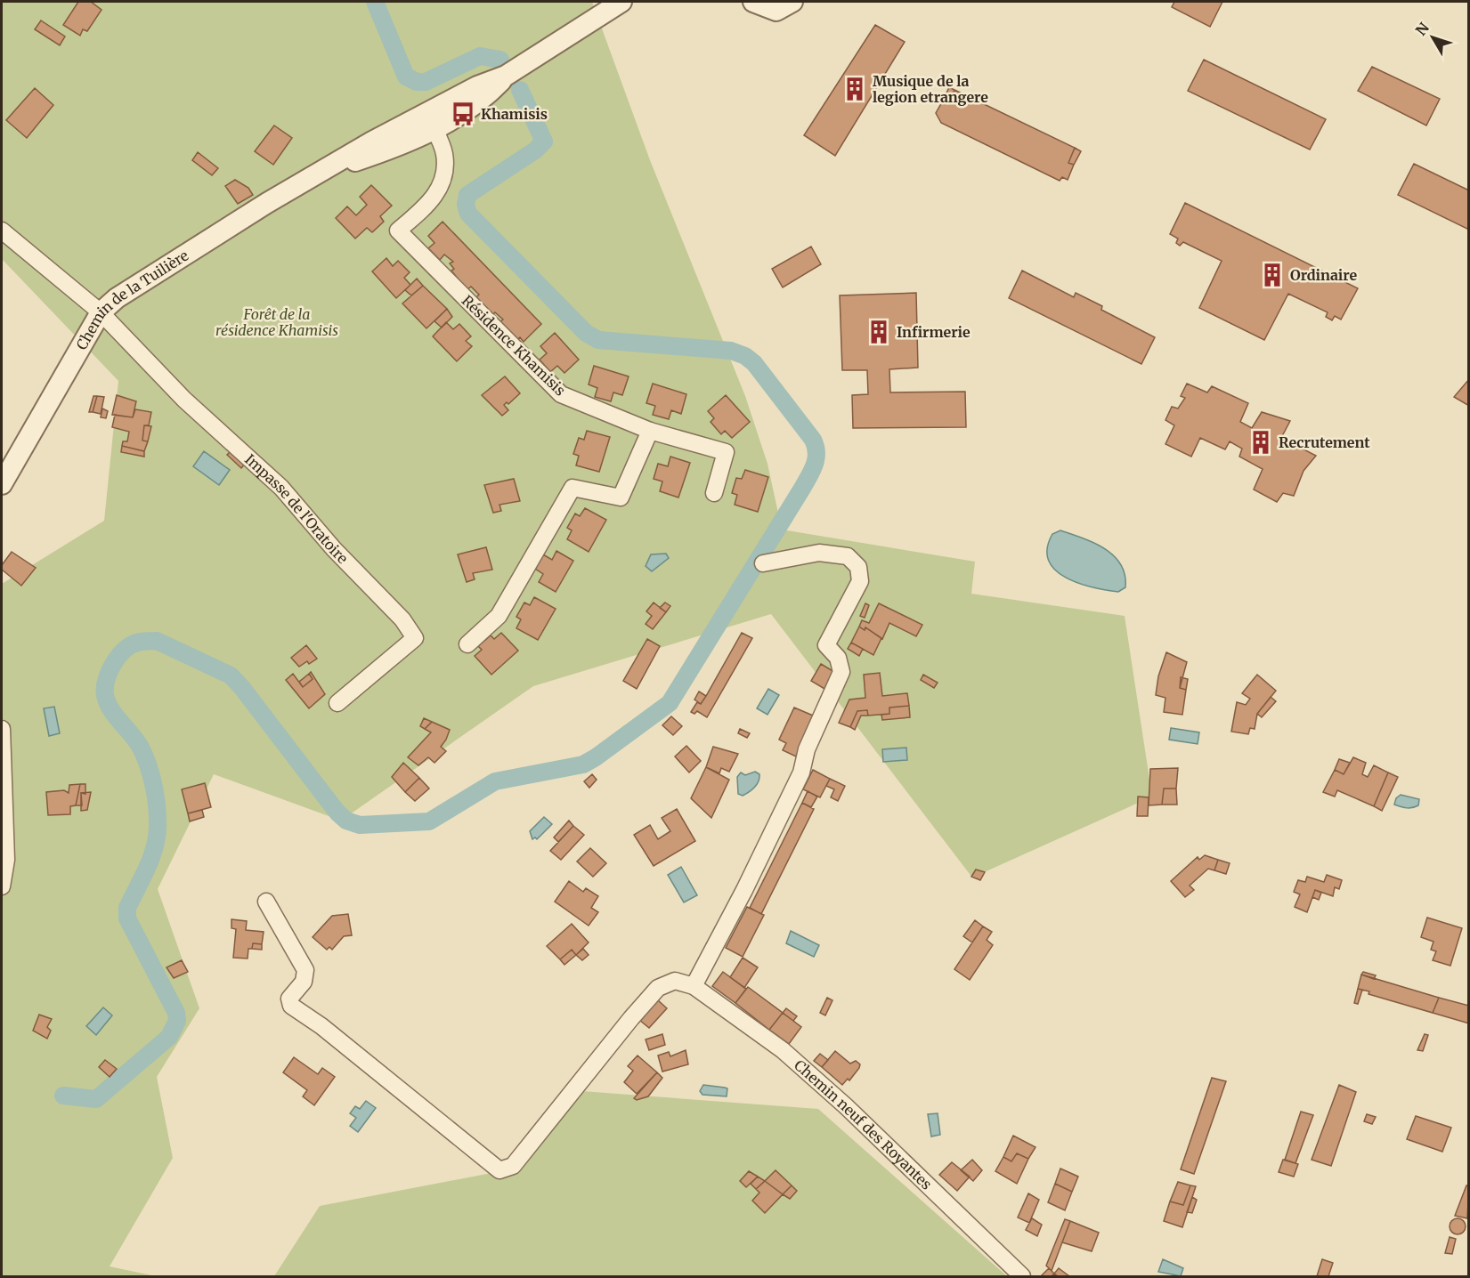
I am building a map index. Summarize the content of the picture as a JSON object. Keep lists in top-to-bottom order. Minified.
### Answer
{"streets":{"street":["Chemin de la Tuilière","Résidence Khamisis","Impasse de l'Oratoire","Chemin neuf des Royantes"]},"crossings":[["Chemin de la Tuilière","Résidence Khamisis"],["Chemin de la Tuilière","Impasse de l'Oratoire"]],"parks":["Forêt de la résidence Khamisis"],"places":{"building":["Musique de la legion etrangere","Ordinaire","Infirmerie","Recrutement"],"bus stop":["Khamisis"]},"north":"top left"}
